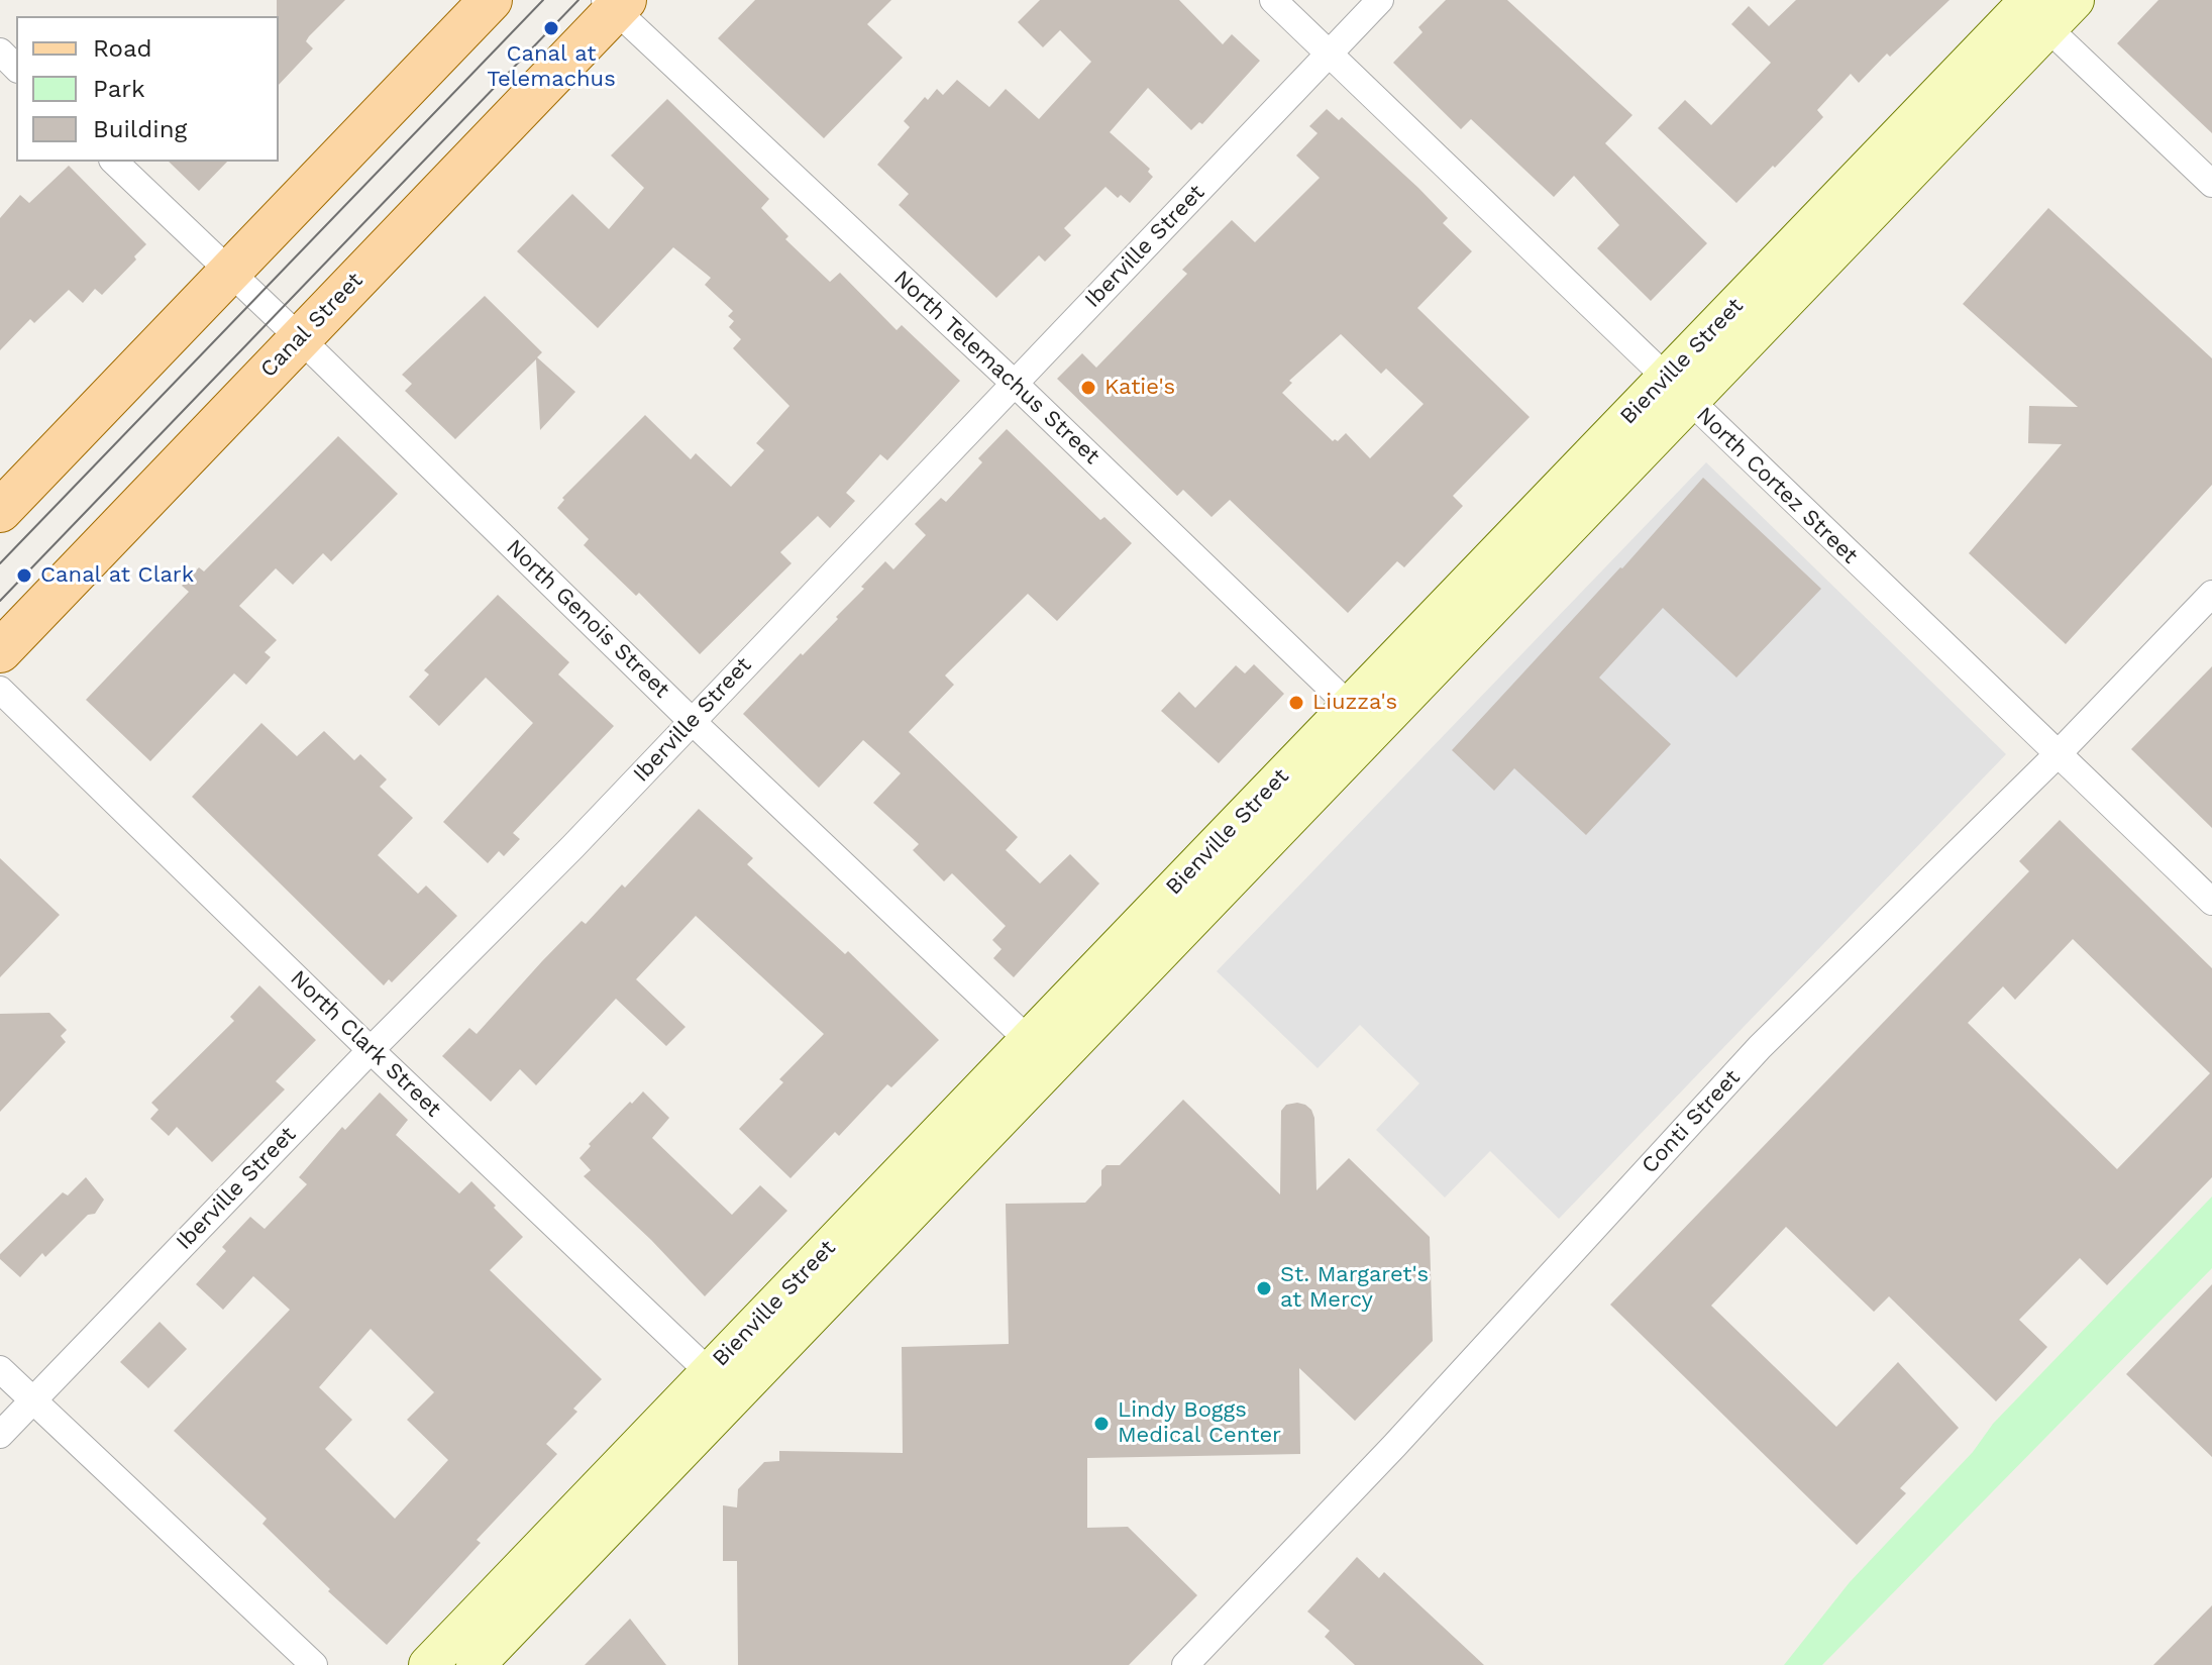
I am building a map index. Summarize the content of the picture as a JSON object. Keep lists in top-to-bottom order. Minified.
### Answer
{"streets":{"main road":["Canal Street"],"street":["Iberville Street","Bienville Street","North Telemachus Street","North Cortez Street","North Genois Street","North Clark Street","Conti Street"]},"crossings":[["Iberville Street","North Telemachus Street"],["Iberville Street","North Cortez Street"],["Iberville Street","North Genois Street"],["Iberville Street","North Clark Street"],["Canal Street","North Telemachus Street"],["Canal Street","North Genois Street"],["Bienville Street","North Telemachus Street"],["Bienville Street","North Cortez Street"],["Bienville Street","North Genois Street"],["Bienville Street","North Clark Street"],["North Cortez Street","Conti Street"]],"places":["Canal at Telemachus","Katie's","Canal at Clark","Liuzza's","St. Margaret's at Mercy","Lindy Boggs Medical Center"],"legend":["Road","Park","Building"]}
